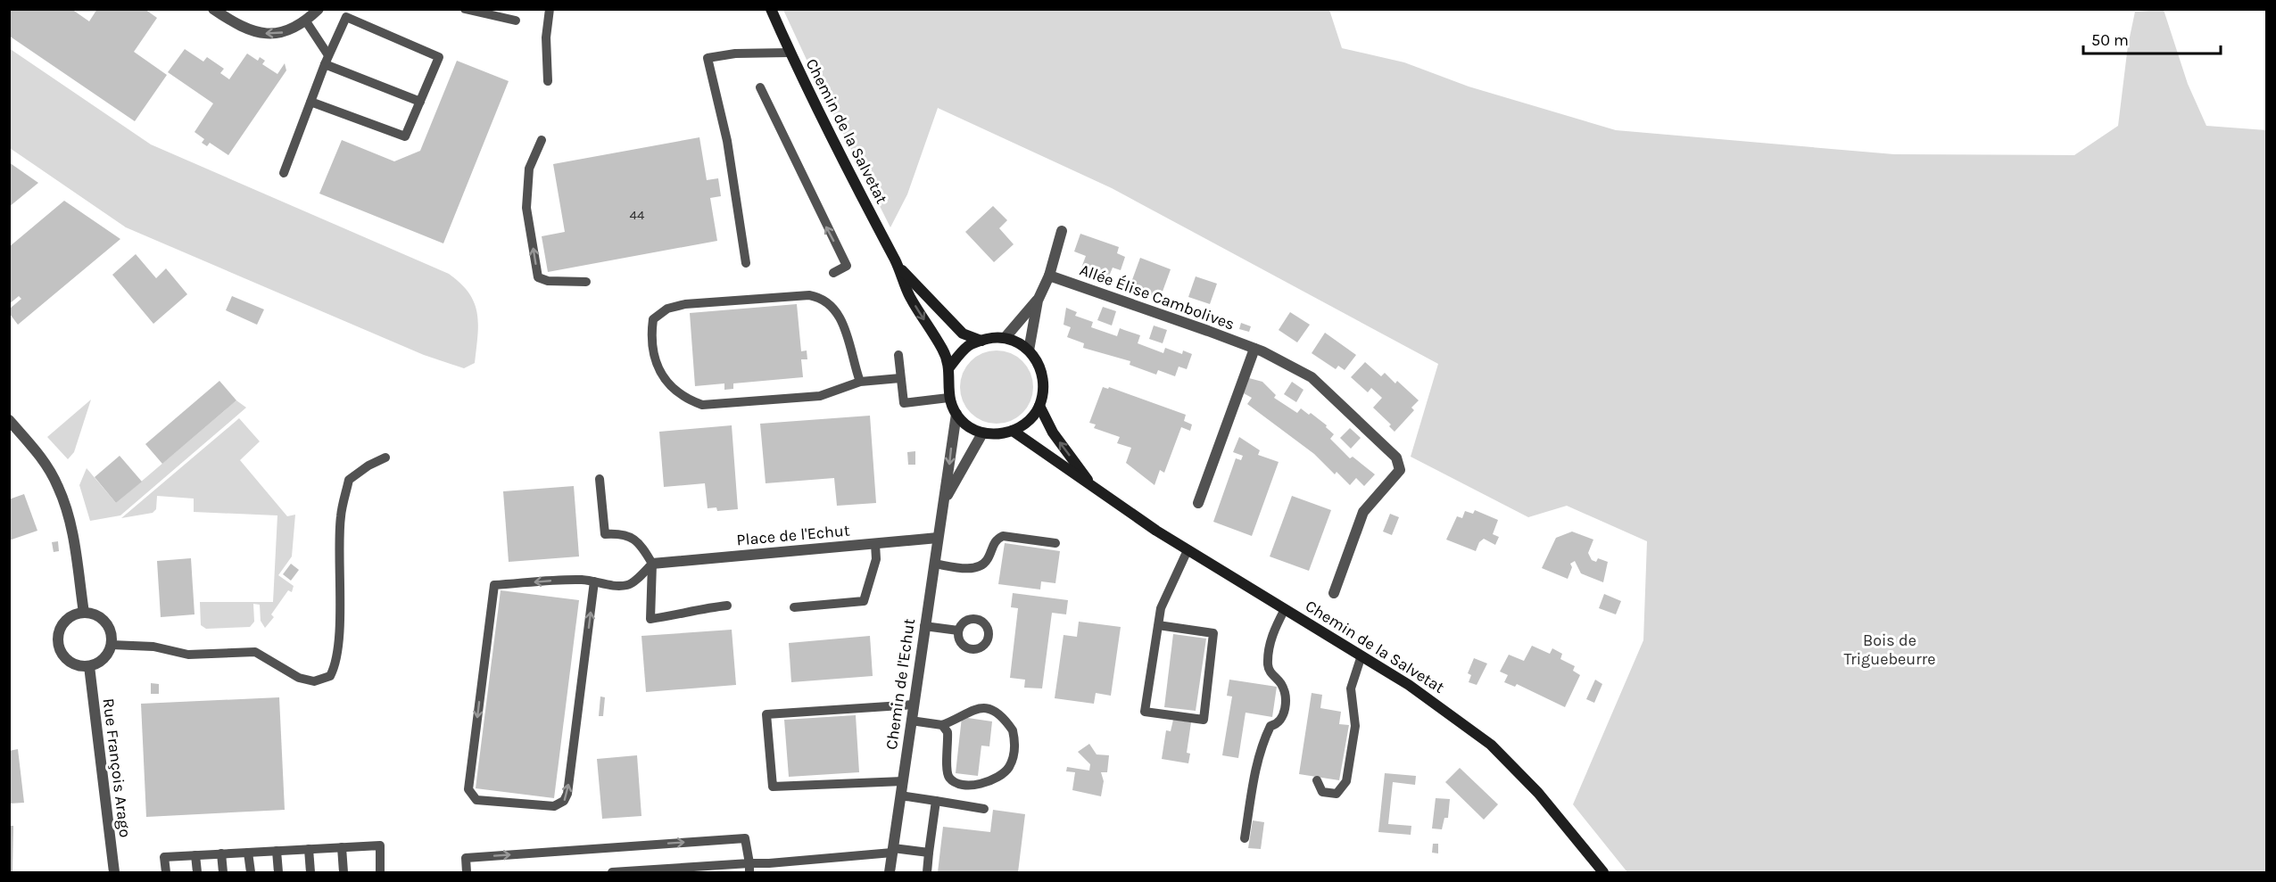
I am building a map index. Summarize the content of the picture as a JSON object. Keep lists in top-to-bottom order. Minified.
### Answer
{"streets":{"main road":["Chemin de la Salvetat"],"street":["Allée Élise Cambolives","Place de l'Echut","Chemin de l'Echut","Rue François Arago"]},"crossings":[["Chemin de la Salvetat","Chemin de l'Echut"],["Place de l'Echut","Chemin de l'Echut"]],"parks":["Bois de Triguebeurre"],"house_numbers":["44"],"scale_bar":"50 m"}
